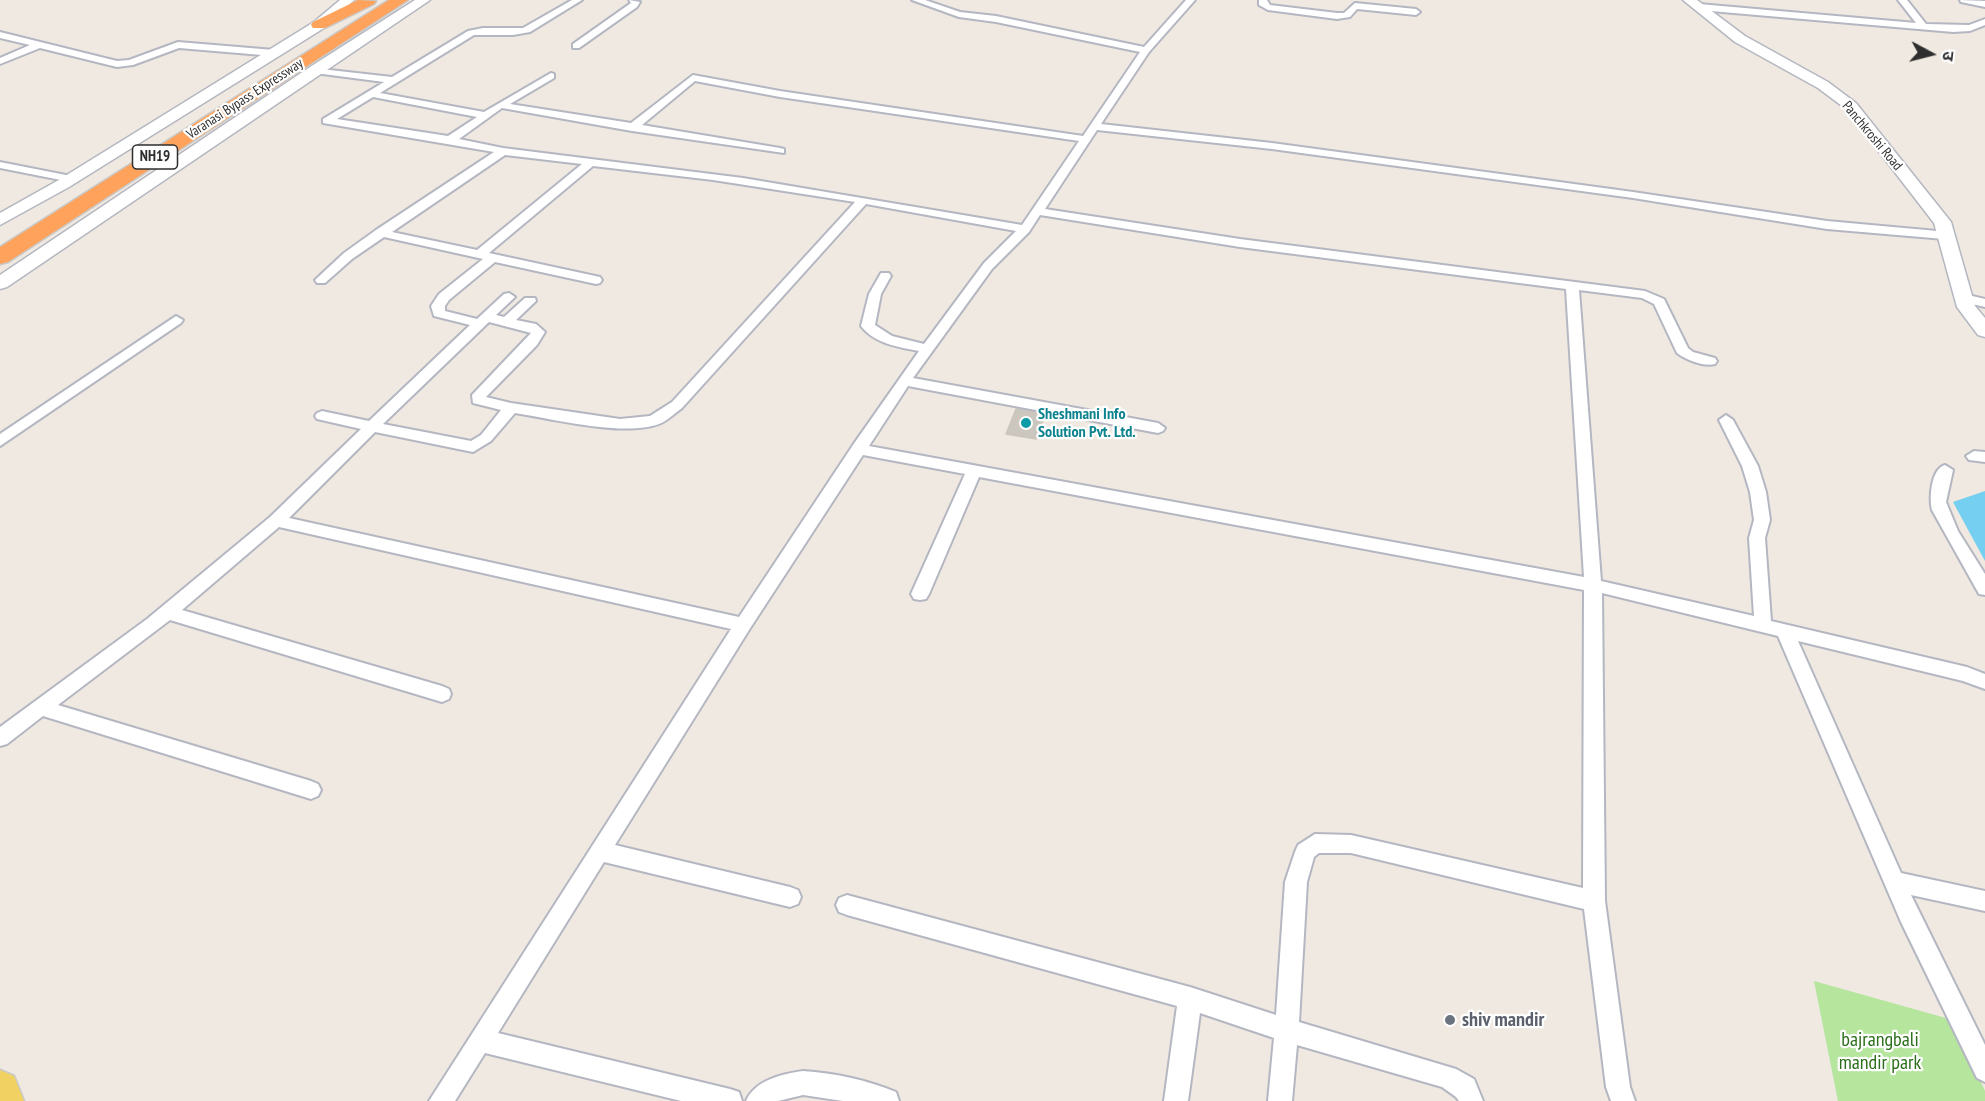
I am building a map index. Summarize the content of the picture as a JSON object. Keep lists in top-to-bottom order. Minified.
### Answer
{"streets":{"highway":["Varanasi Bypass Expressway","NH19"],"street":["Panchkroshi Road"]},"parks":["bajrangbali mandir park"],"places":["Sheshmani Info Solution Pvt. Ltd.","shiv mandir"],"north":"right"}
